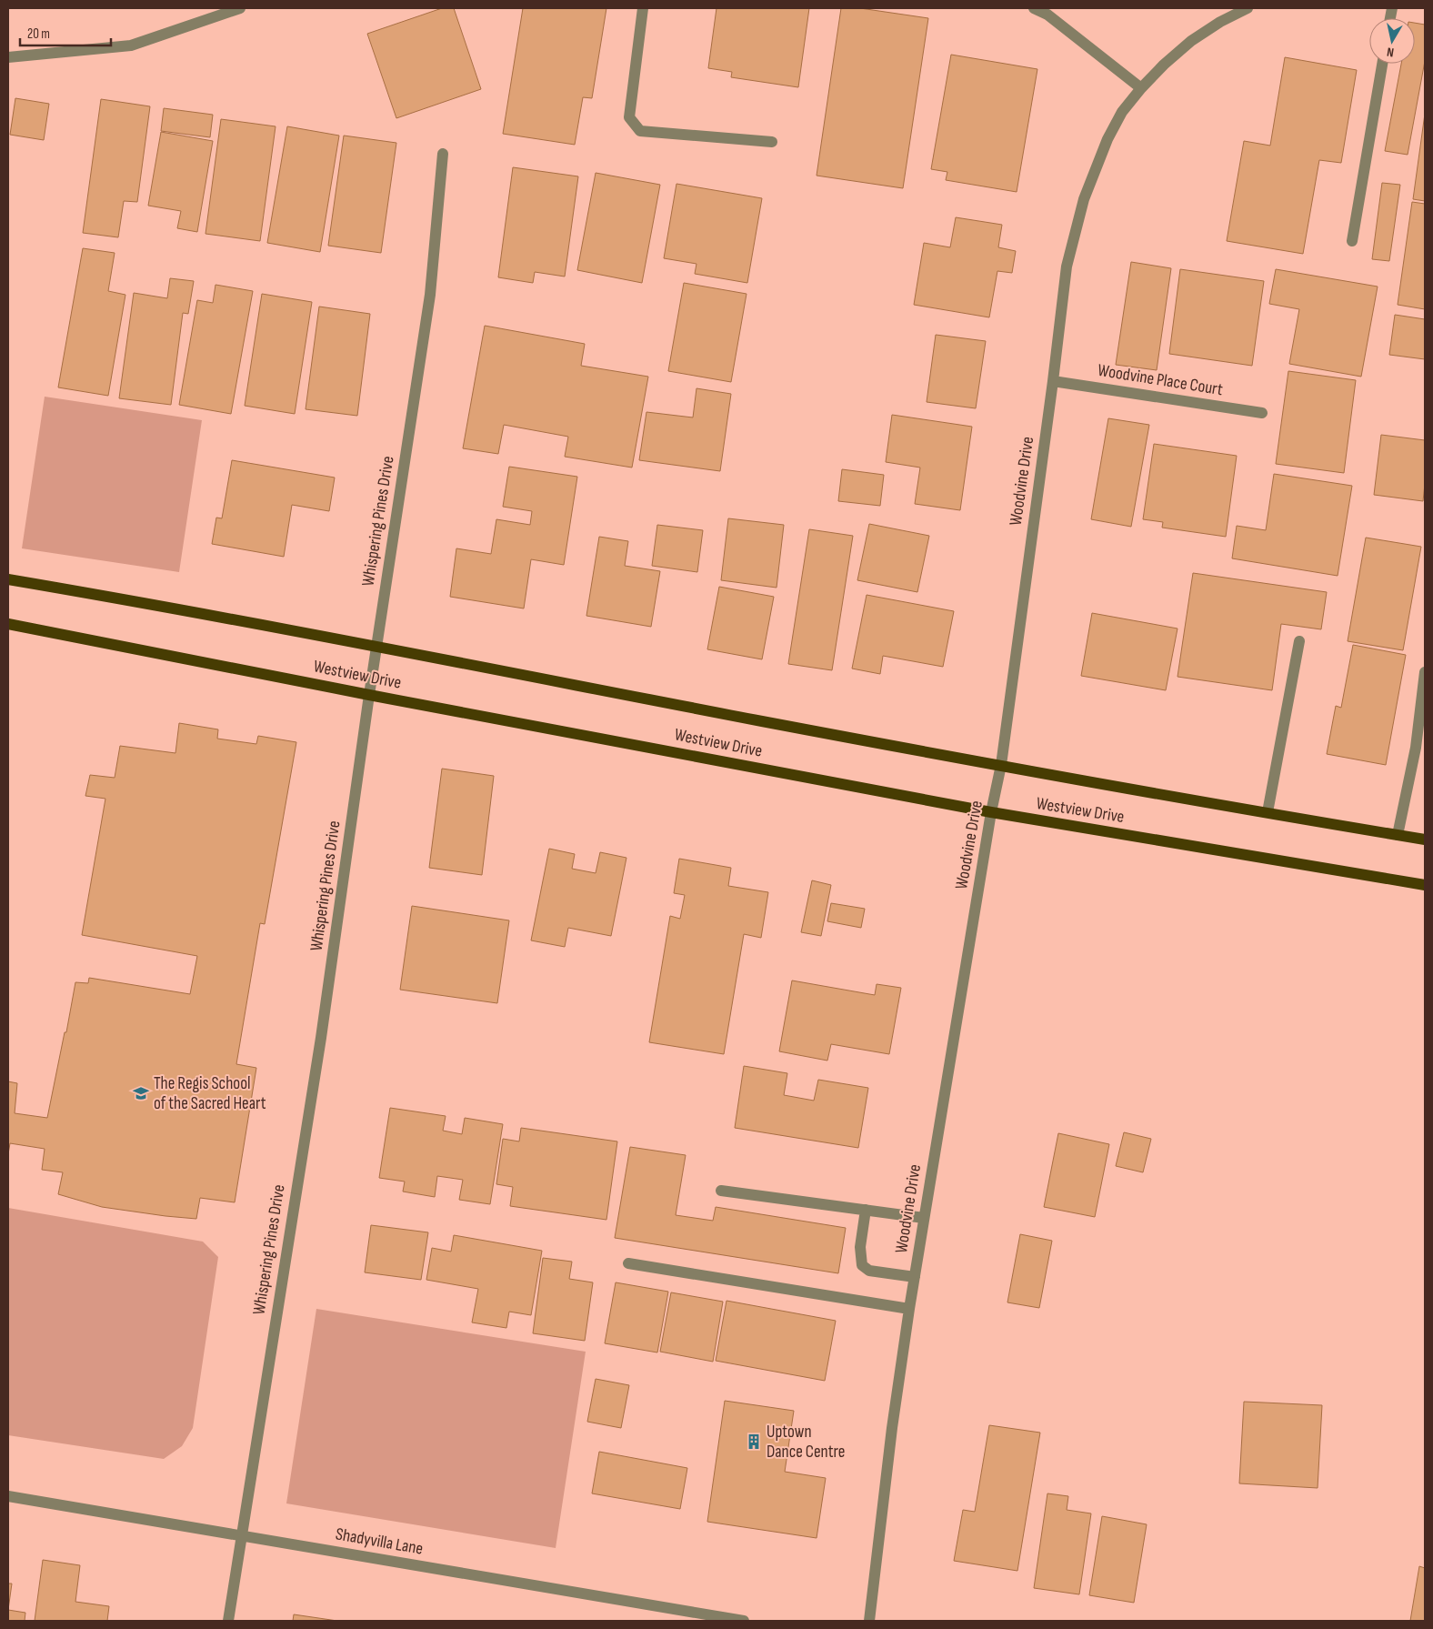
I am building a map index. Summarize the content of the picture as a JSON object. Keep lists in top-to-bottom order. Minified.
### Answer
{"streets":{"main road":["Westview Drive"],"street":["Woodvine Place Court","Woodvine Drive","Whispering Pines Drive","Shadyvilla Lane"]},"crossings":[["Woodvine Place Court","Woodvine Drive"],["Woodvine Drive","Westview Drive"],["Whispering Pines Drive","Westview Drive"],["Whispering Pines Drive","Shadyvilla Lane"]],"places":{"school or university":["The Regis School of the Sacred Heart"],"building":["Uptown Dance Centre"]},"scale_bar":"20 m","north":"bottom"}
